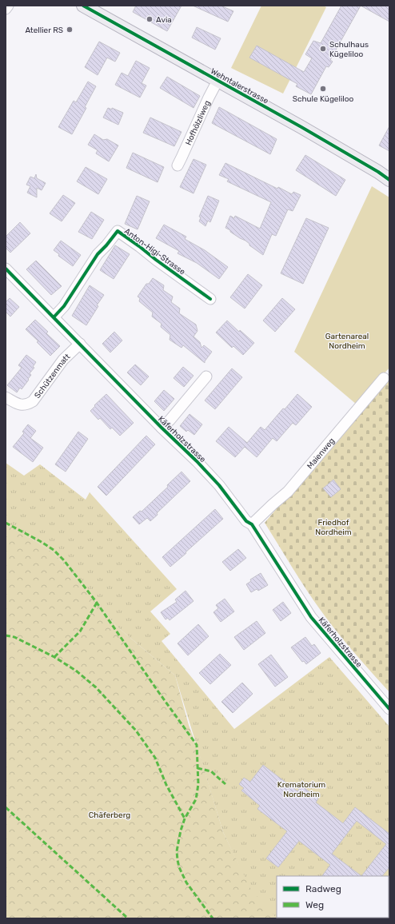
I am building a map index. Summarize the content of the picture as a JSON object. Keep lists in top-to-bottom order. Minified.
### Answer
{"streets":{"main road":["Wehntalerstrasse"],"street":["Hofhölzliweg","Anton-Higi-Strasse","Schützenmatt","Käferholzstrasse","Maienweg"]},"crossings":[["Wehntalerstrasse","Hofhölzliweg"],["Anton-Higi-Strasse","Käferholzstrasse"],["Schützenmatt","Käferholzstrasse"],["Käferholzstrasse","Maienweg"]],"parks":["Gartenareal Nordheim","Friedhof Nordheim","Krematorium Nordheim","Chäferberg"],"places":["Avia","Atellier RS","Schulhaus Kügeliloo","Schule Kügeliloo"],"legend":["Radweg","Weg"]}
